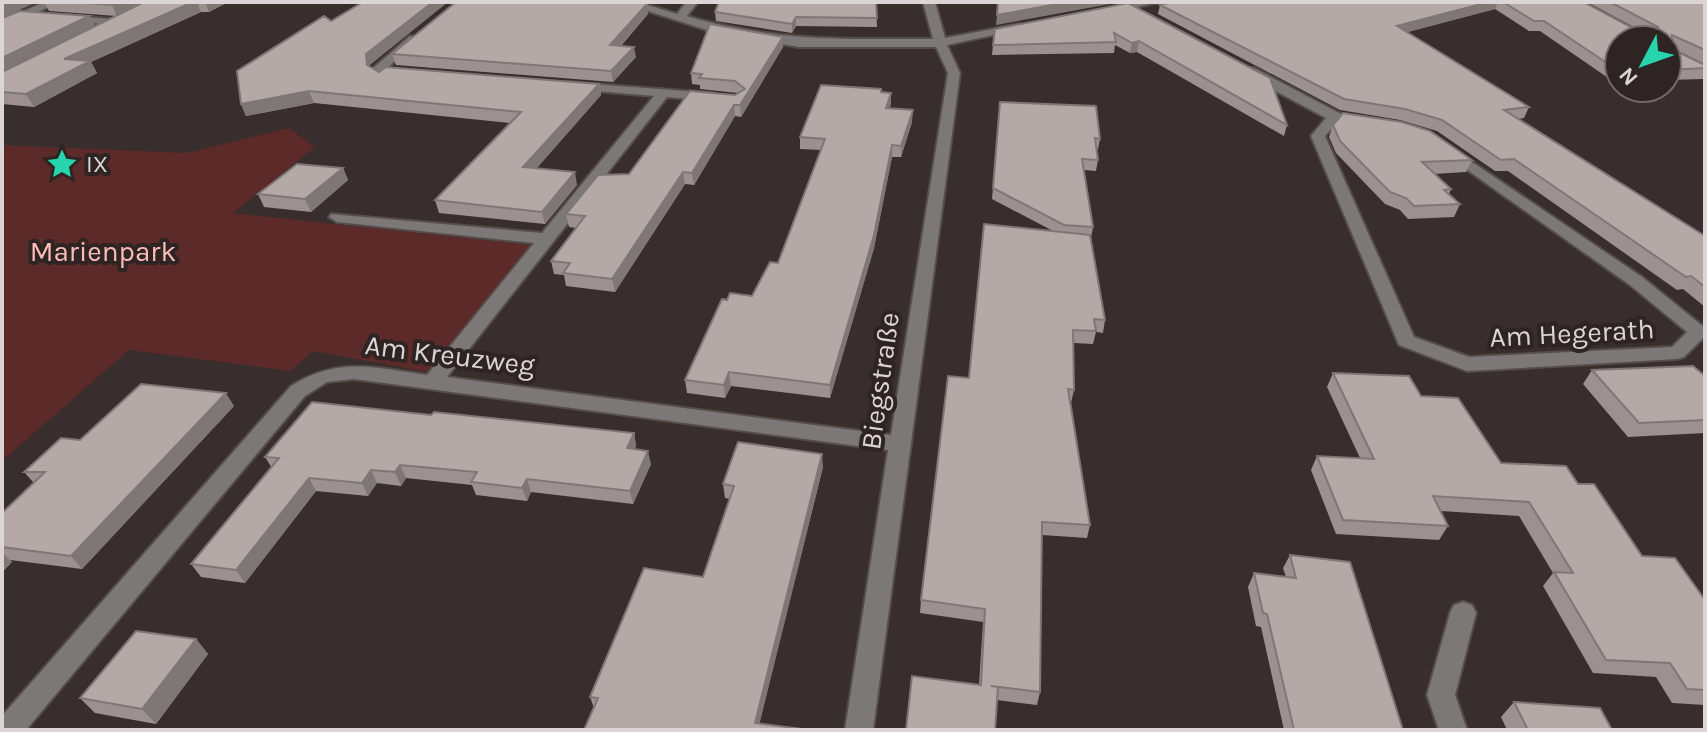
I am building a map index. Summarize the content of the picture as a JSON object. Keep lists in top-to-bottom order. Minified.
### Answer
{"streets":{"street":["Am Hegerath","Am Kreuzweg","Biegstraße"]},"crossings":[["Am Kreuzweg","Biegstraße"]],"parks":["Marienpark"],"places":{"place":["IX"]},"north":"bottom left"}
